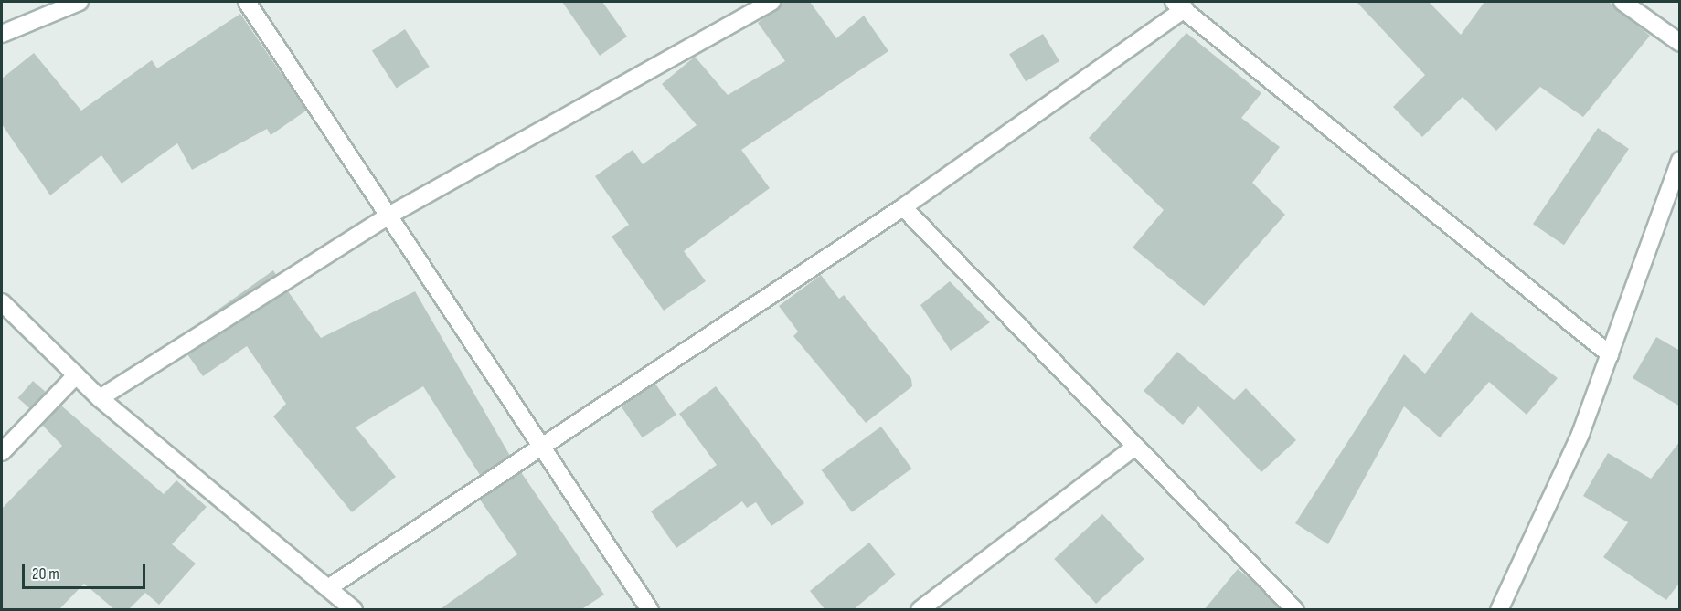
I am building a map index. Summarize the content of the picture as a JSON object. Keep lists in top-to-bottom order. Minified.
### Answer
{"scale_bar":"20 m"}
